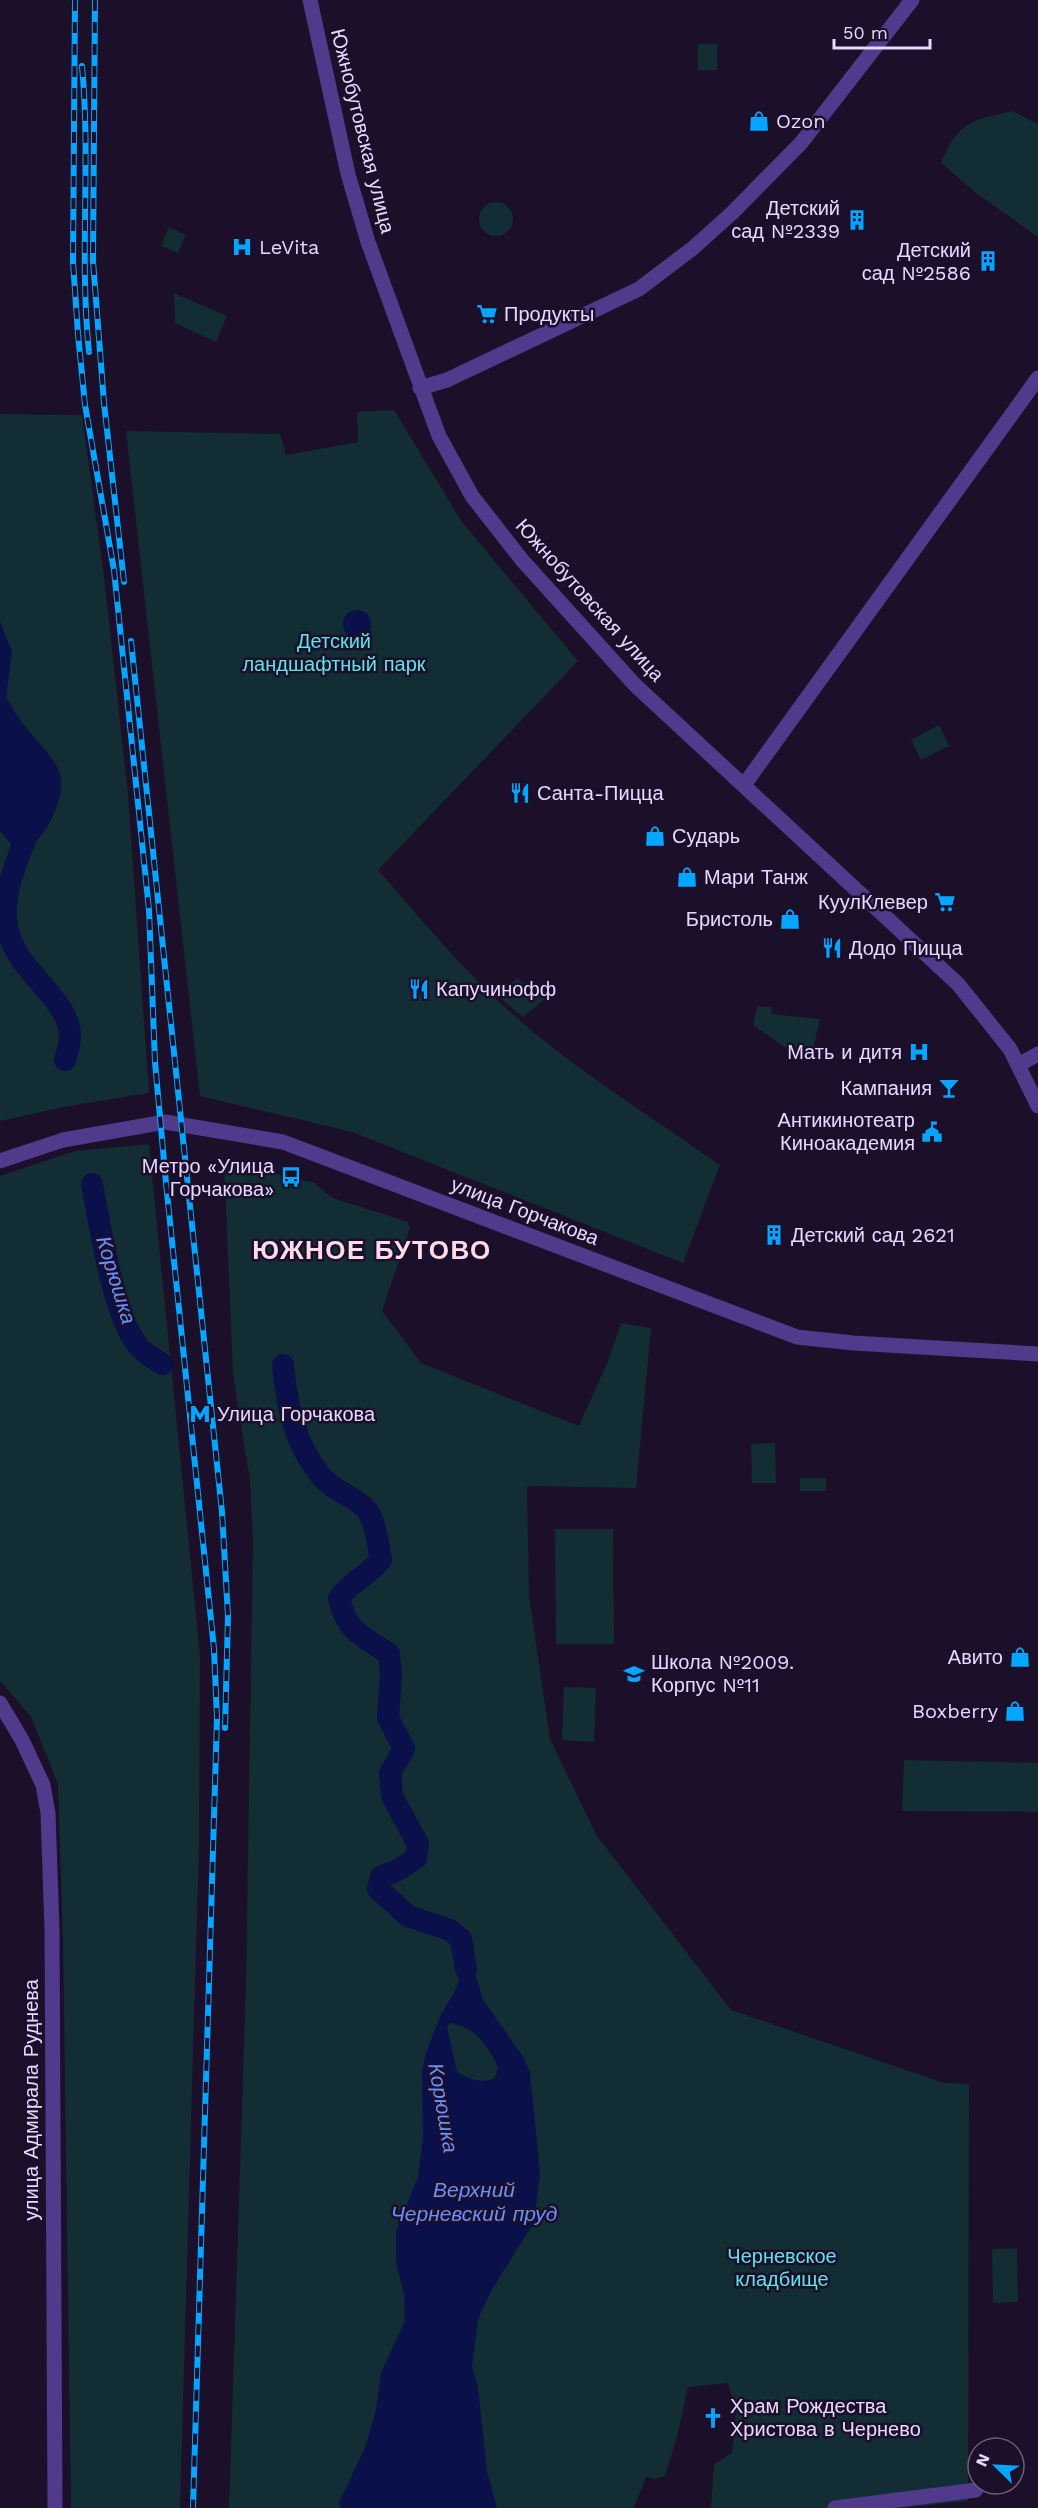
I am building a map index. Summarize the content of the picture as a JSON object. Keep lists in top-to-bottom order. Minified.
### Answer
{"streets":{"street":["Южнобутовская улица","улица Горчакова","улица Адмирала Руднева"]},"districts":["ЮЖНОЕ БУТОВО"],"water":["Корюшка","Верхний Черневский пруд"],"parks":["Детский ландшафтный парк","Черневское кладбище"],"places":{"shop":["Ozon","Сударь","Мари Танж","Бристоль","Авито","Boxberry"],"building":["Детский сад №2339","Детский сад №2586","Детский сад 2621"],"hospital":["LeVita","Мать и дитя"],"supermarket":["Продукты","КуулКлевер"],"restaurant":["Санта-Пицца","Додо Пицца","Капучинофф"],"bar":["Кампания"],"public building":["Антикинотеатр Киноакадемия"],"bus stop":["Метро «Улица Горчакова»"],"metro station":["Улица Горчакова"],"school or university":["Школа №2009. Корпус №11"],"church":["Храм Рождества Христова в Чернево"]},"scale_bar":"50 m","north":"top left"}
